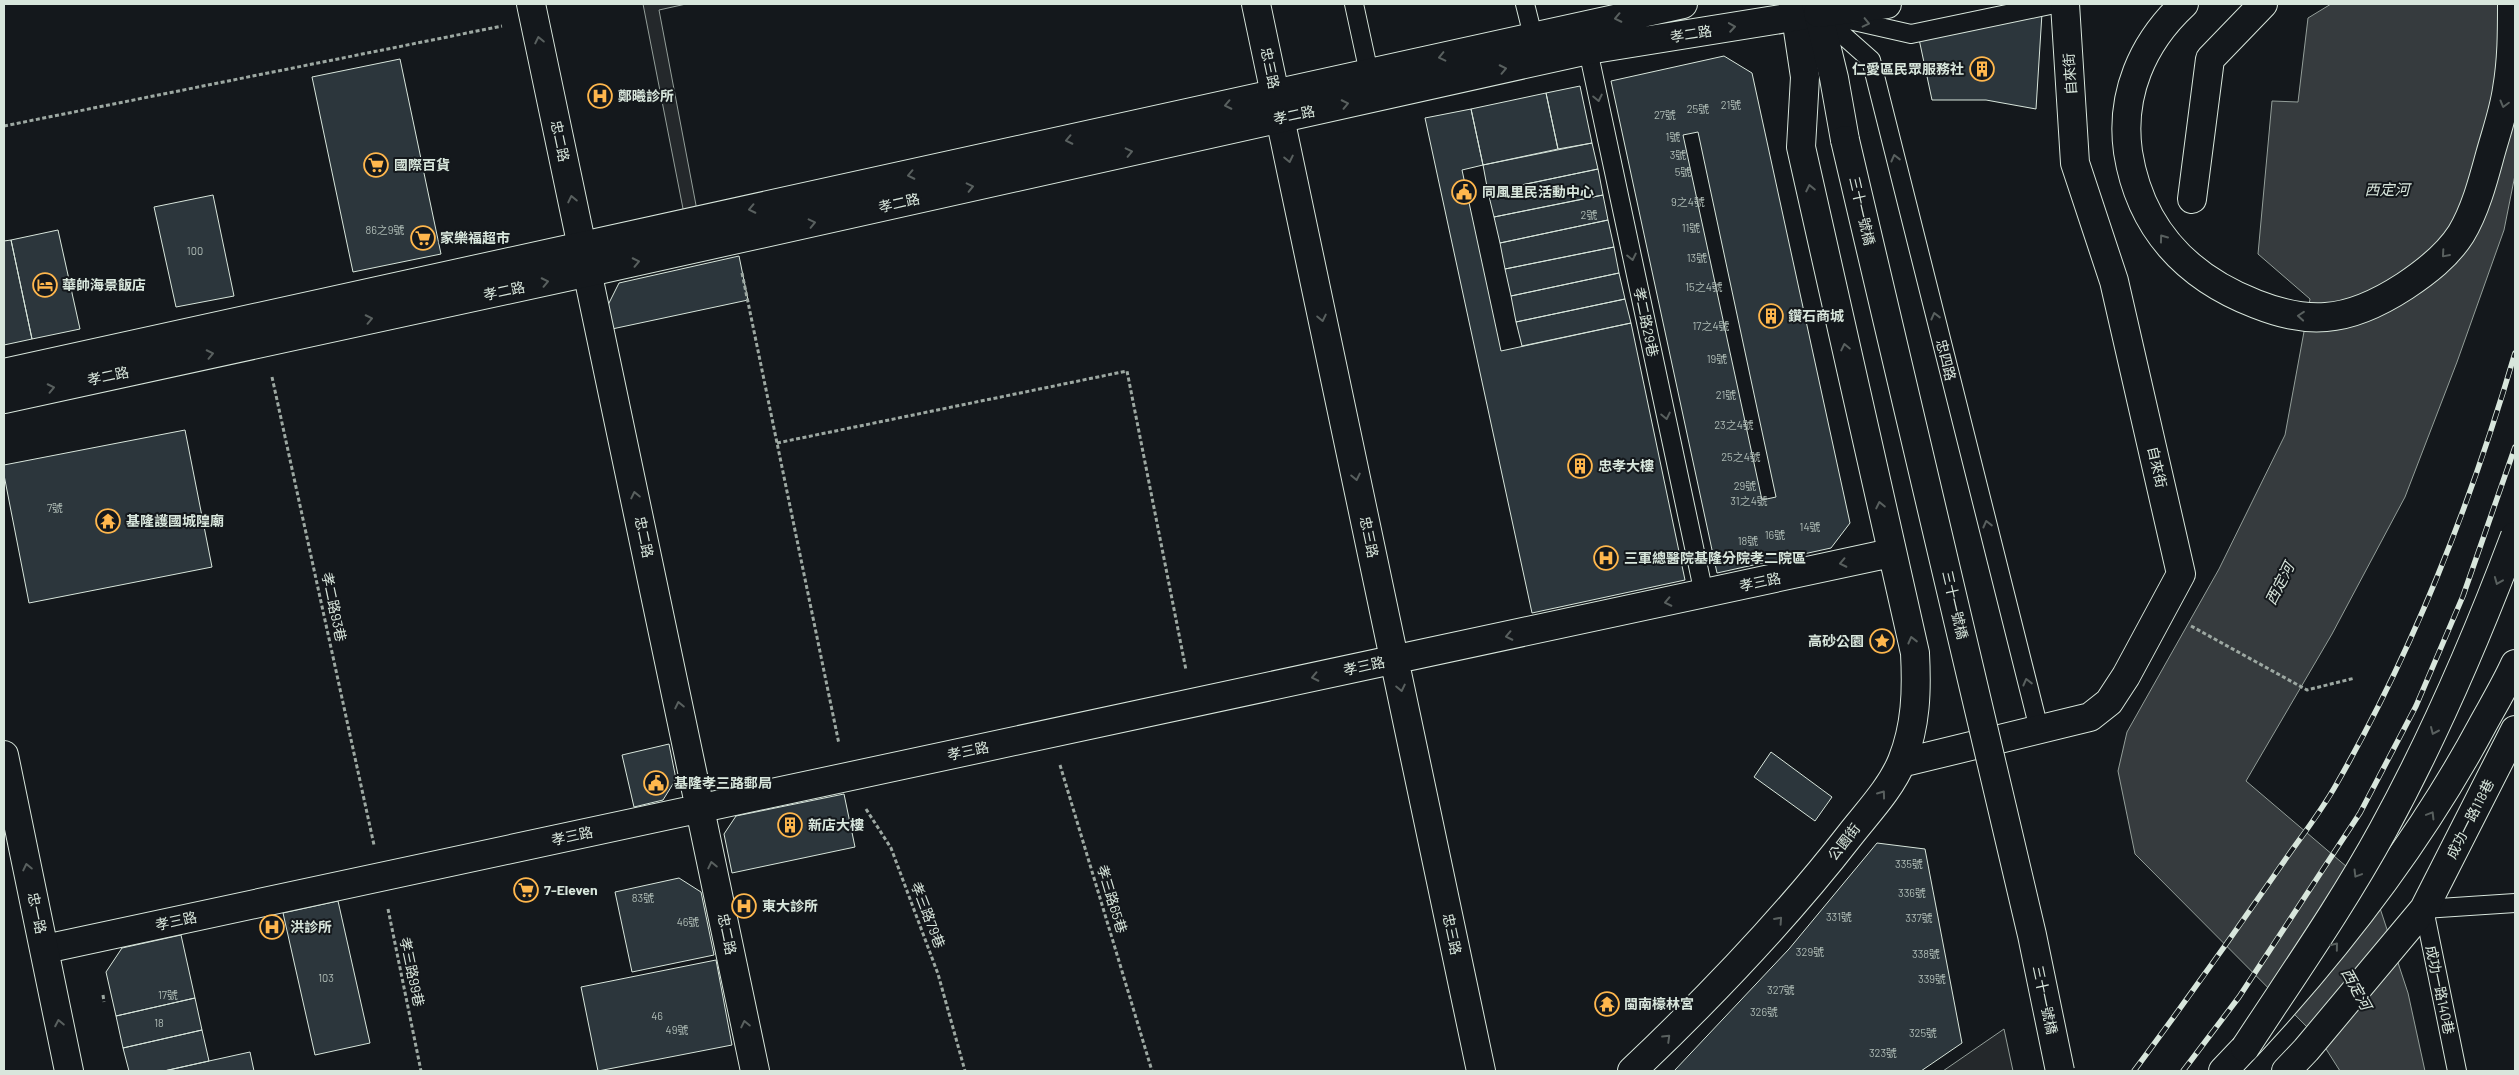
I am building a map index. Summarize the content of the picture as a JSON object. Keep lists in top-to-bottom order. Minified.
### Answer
{"streets":{"main road":["孝二路","忠三路","自來街","忠二路","三十一號橋","孝三路","成功一路118巷","公園街","忠一路"],"lane":["孝二路29巷","忠四路","成功一路140巷"],"path":["孝二路93巷","孝三路65巷","孝三路79巷","孝三路99巷"]},"crossings":[["孝二路","忠三路"],["孝二路","忠二路"],["孝二路","三十一號橋"],["孝二路","孝二路29巷"],["孝二路","忠四路"],["孝二路","孝二路93巷"],["忠三路","孝三路"],["自來街","忠四路"],["自來街","公園街"],["忠二路","孝三路"],["三十一號橋","忠四路"],["孝二路29巷","孝三路"],["孝三路","孝二路93巷"],["孝三路","公園街"],["孝三路","孝三路65巷"],["孝三路","忠一路"],["孝三路","孝三路79巷"],["孝三路","孝三路99巷"],["孝二路93巷","孝三路99巷"],["成功一路118巷","成功一路140巷"]],"one_way":["忠三路","忠二路","孝二路29巷","忠四路","孝三路","公園街","忠一路"],"water":["西定河"],"places":{"building":["仁愛區民眾服務社","鑽石商城","忠孝大樓","新店大樓"],"hospital":["鄭曦診所","三軍總醫院基隆分院孝二院區","東大診所","洪診所"],"supermarket":["國際百貨","家樂福超市","7-Eleven"],"public building":["同風里民活動中心","基隆孝三路郵局"],"hotel":["華帥海景飯店"],"temple":["基隆護國城隍廟","閩南檺林宮"],"place":["高砂公園"]},"house_numbers":["21號","25號","27號","1號","3號","5號","9之4號","2號","11號","86之9號","100","13號","15之4號","17之4號","19號","21號","23之4號","25之4號","29號","31之4號","7號","14號","16號","18號","335號","336號","83號","331號","337號","46號","329號","338號","103","339號","327號","17號","326號","46","18","49號","325號","323號"]}
